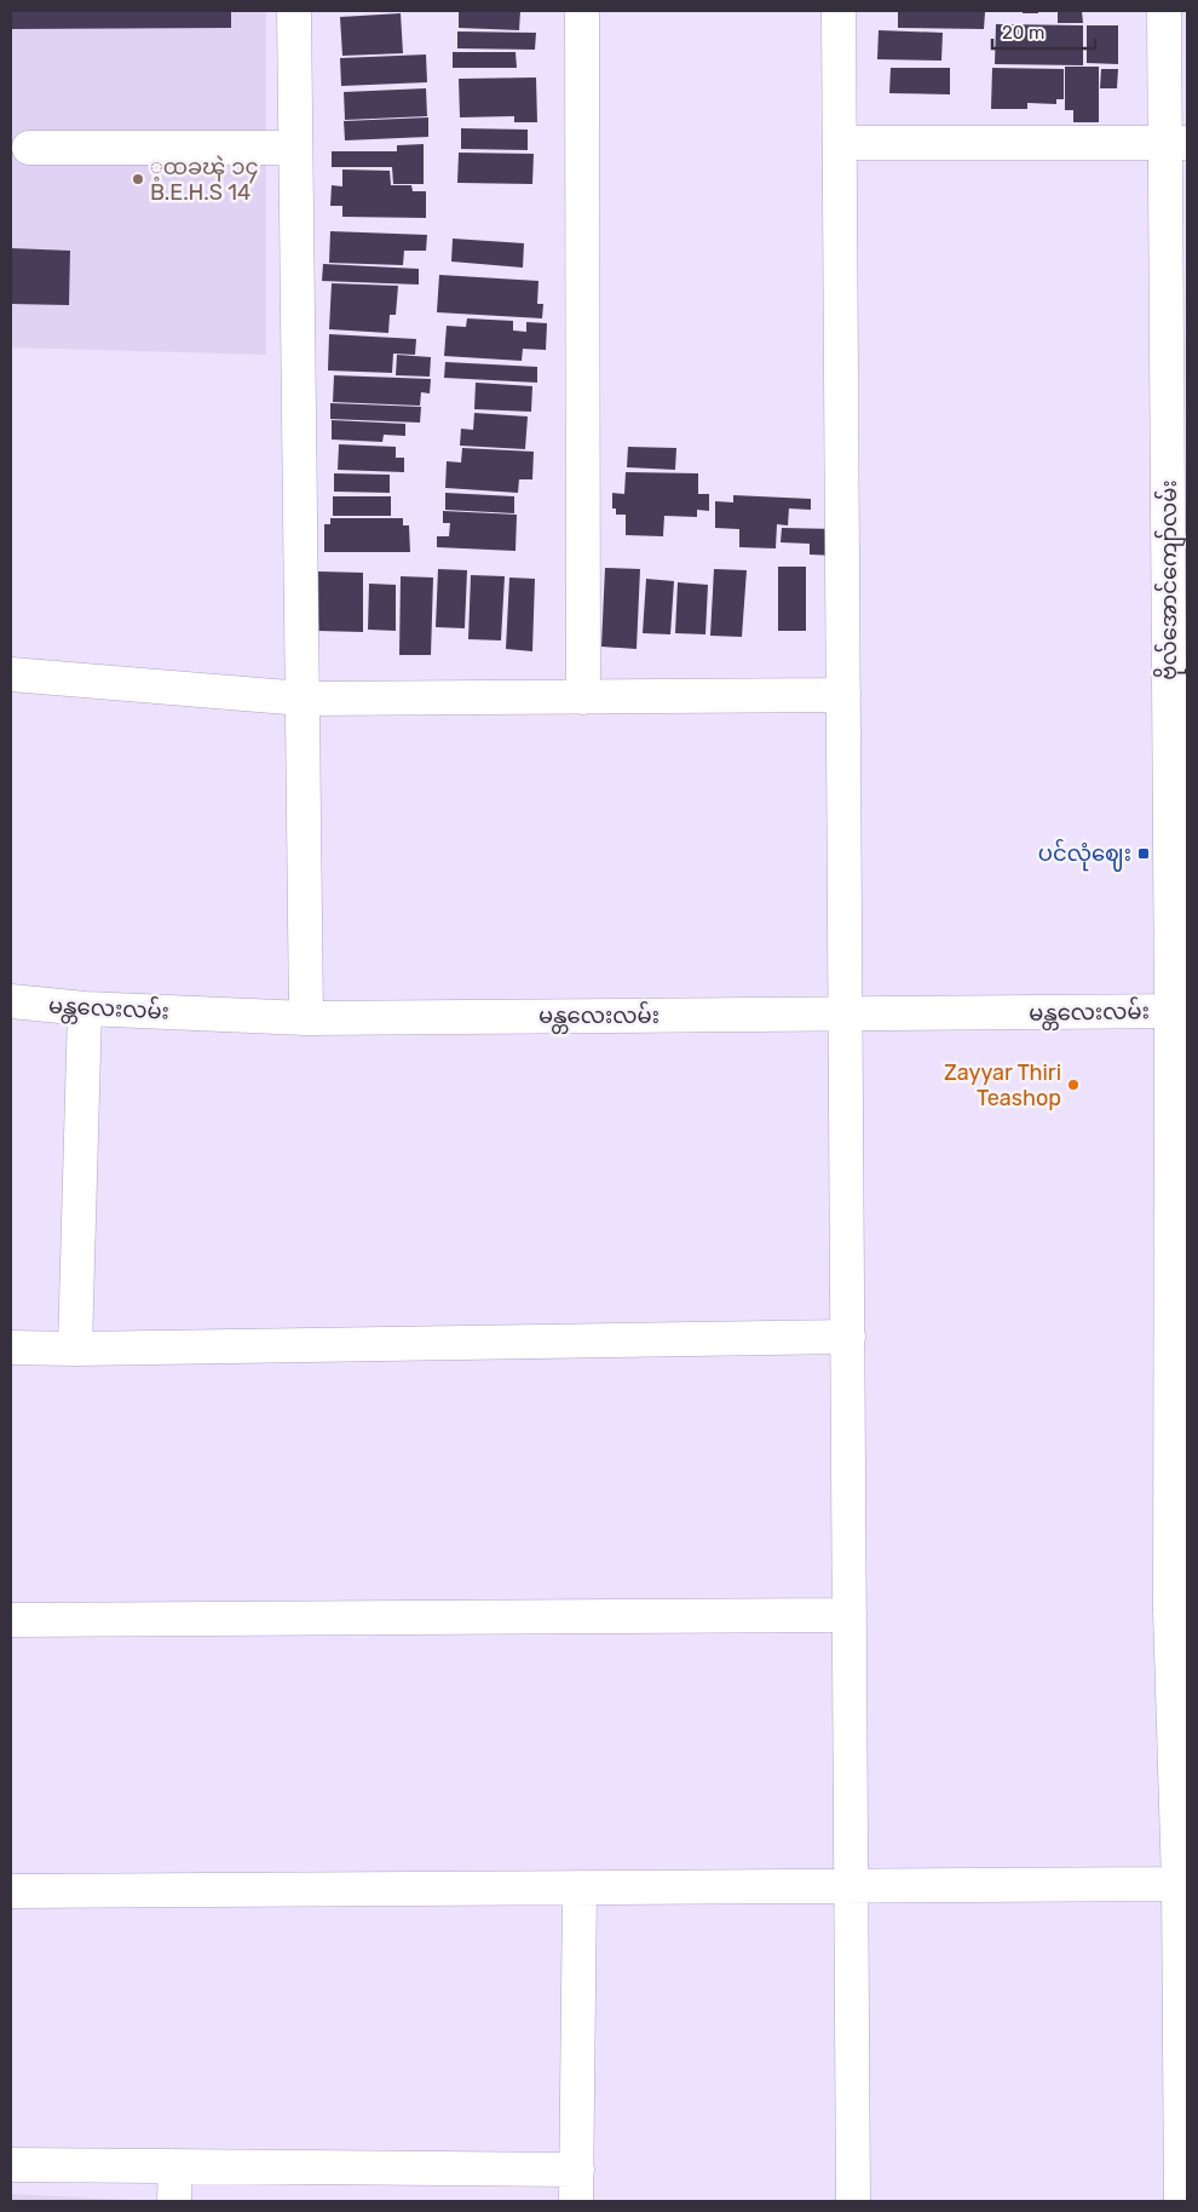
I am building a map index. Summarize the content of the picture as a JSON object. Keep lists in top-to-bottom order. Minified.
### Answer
{"streets":{"street":["ဗိုလ်အောင်ကျော်လမ်း","မန္တလေးလမ်း"]},"crossings":[["ဗိုလ်အောင်ကျော်လမ်း","မန္တလေးလမ်း"]],"places":{"other":["့ထခၾဲ ၁၄ B.E.H.S 14","Zayyar Thiri Teashop"],"transit":["ပင်လုံဈေး"]},"scale_bar":"20 m"}
